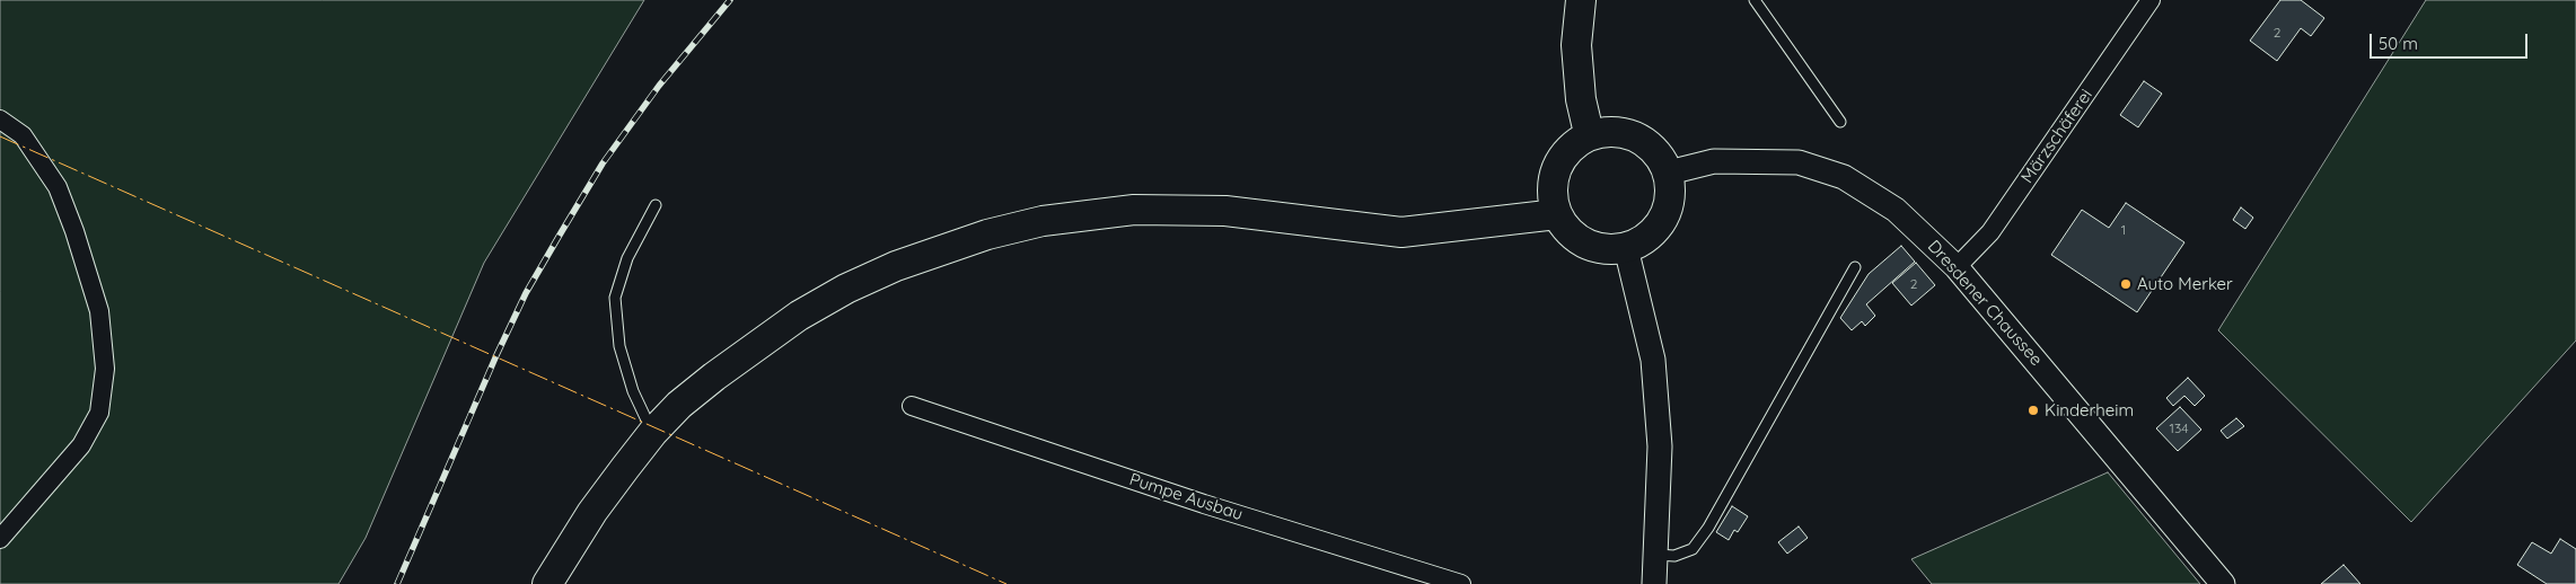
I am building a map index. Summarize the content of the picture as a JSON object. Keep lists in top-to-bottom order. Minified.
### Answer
{"streets":{"street":["Märzschäferei","Dresdener Chaussee","Pumpe Ausbau"]},"crossings":[["Märzschäferei","Dresdener Chaussee"]],"places":["Auto Merker","Kinderheim"],"house_numbers":["2","1","2","134"],"scale_bar":"50 m"}
